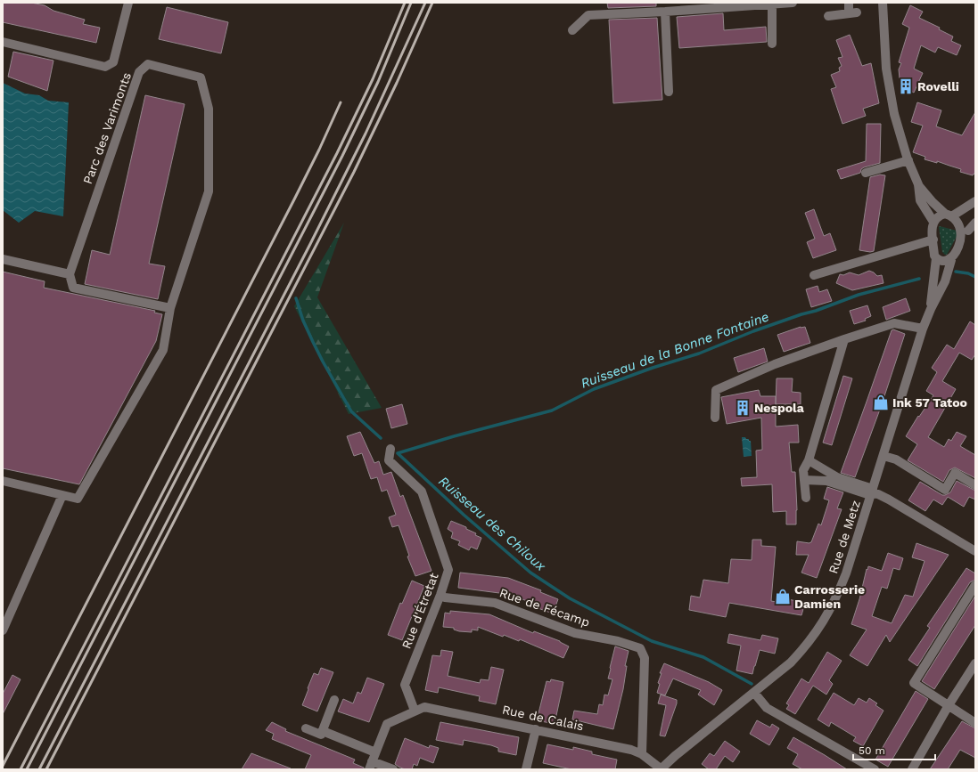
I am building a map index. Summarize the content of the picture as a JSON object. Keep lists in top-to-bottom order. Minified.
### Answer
{"streets":{"street":["Parc des Varimonts","Rue de Metz","Rue de Fécamp","Rue d'Étretat","Rue de Calais"]},"crossings":[["Rue de Metz","Rue de Calais"],["Rue de Fécamp","Rue d'Étretat"],["Rue de Fécamp","Rue de Calais"],["Rue d'Étretat","Rue de Calais"]],"water":["Ruisseau de la Bonne Fontaine","Ruisseau des Chiloux"],"places":{"building":["Rovelli","Nespola"],"shop":["Ink 57 Tatoo","Carrosserie Damien"]},"scale_bar":"50 m"}
